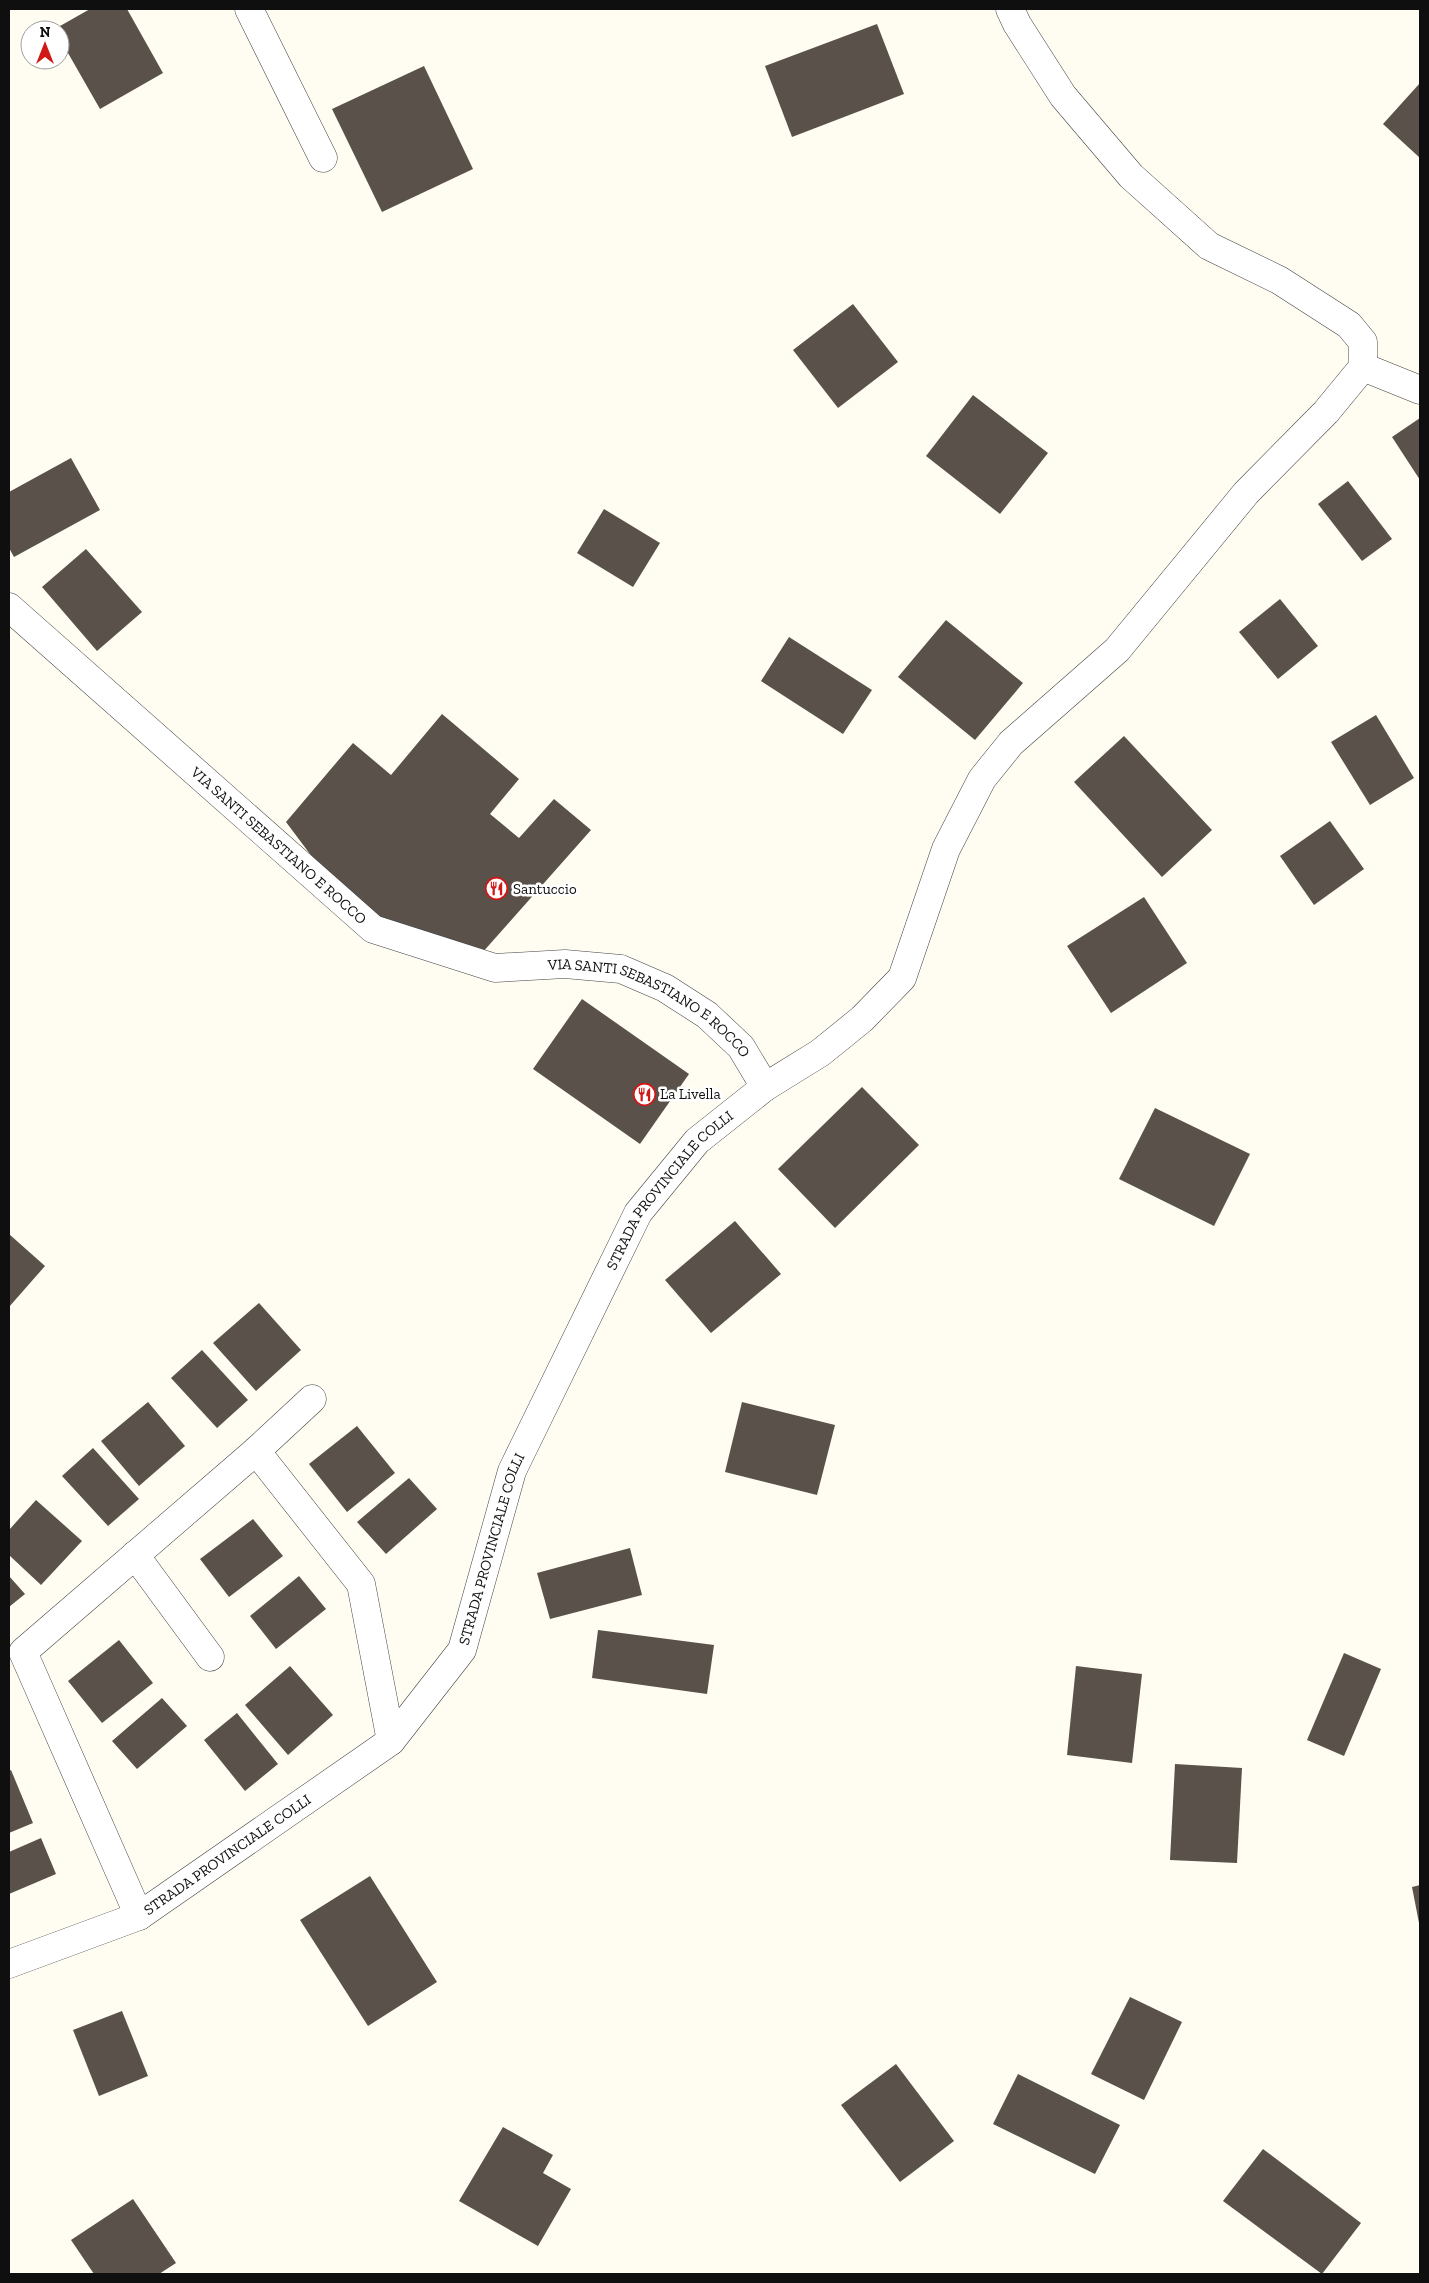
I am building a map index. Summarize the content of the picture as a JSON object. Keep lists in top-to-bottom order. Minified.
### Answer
{"streets":{"street":["VIA SANTI SEBASTIANO E ROCCO","STRADA PROVINCIALE COLLI"]},"crossings":[["VIA SANTI SEBASTIANO E ROCCO","STRADA PROVINCIALE COLLI"]],"places":{"restaurant":["Santuccio","La Livella"]},"north":"top"}
